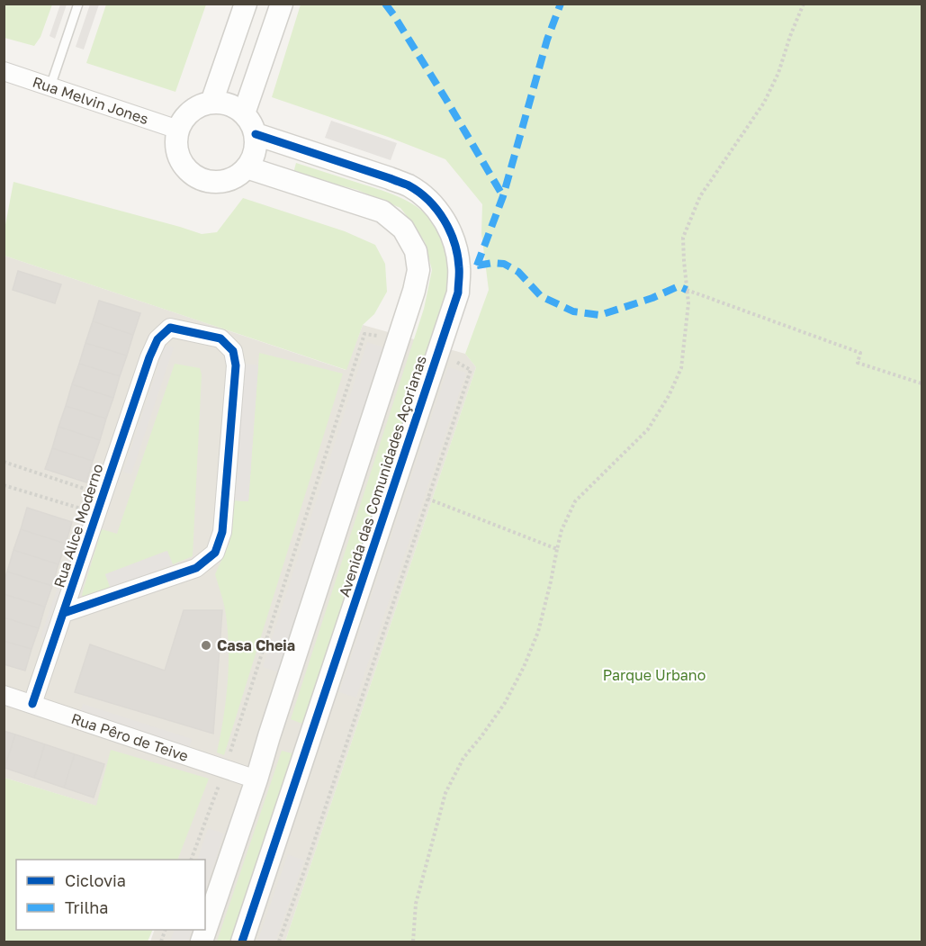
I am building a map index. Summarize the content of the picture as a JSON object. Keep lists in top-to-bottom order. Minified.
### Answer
{"streets":{"street":["Rua Melvin Jones","Avenida das Comunidades Açorianas","Rua Alice Moderno","Rua Pêro de Teive"]},"crossings":[["Rua Melvin Jones","Avenida das Comunidades Açorianas"],["Avenida das Comunidades Açorianas","Rua Pêro de Teive"],["Rua Alice Moderno","Rua Pêro de Teive"]],"parks":["Parque Urbano"],"places":["Casa Cheia"],"legend":["Ciclovia","Trilha"]}
